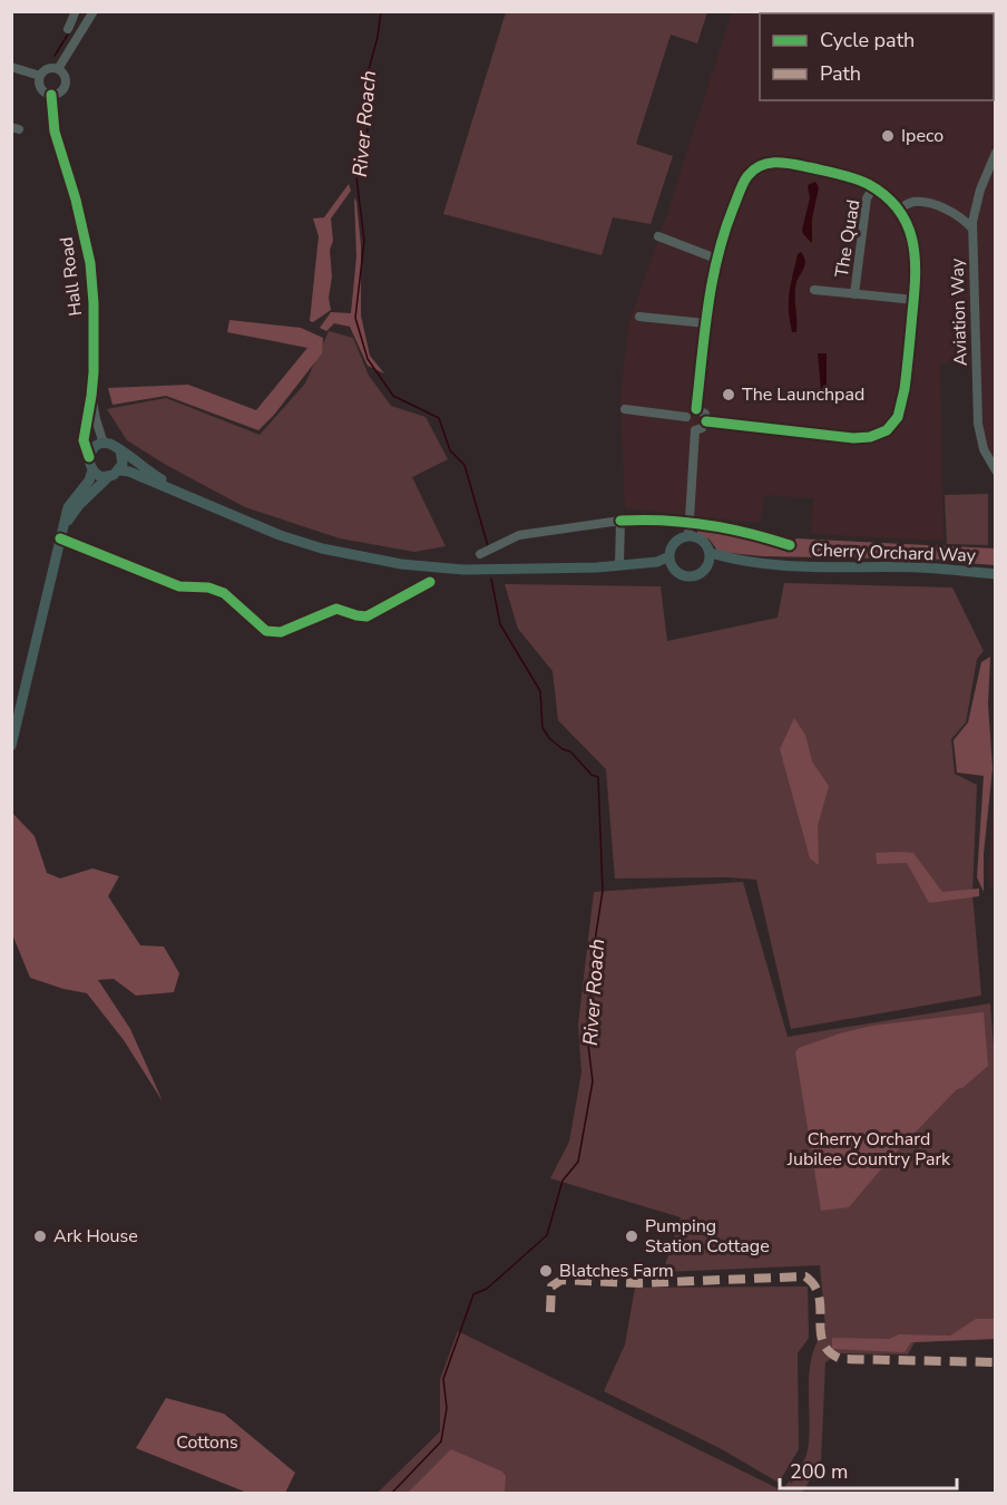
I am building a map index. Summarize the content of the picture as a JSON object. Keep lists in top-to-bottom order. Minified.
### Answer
{"streets":{"main road":["Cherry Orchard Way"],"street":["The Quad","Hall Road","Aviation Way"]},"water":["River Roach"],"parks":["Cherry Orchard Jubilee Country Park","Cottons"],"places":["Ipeco","The Launchpad","Ark House","Pumping Station Cottage","Blatches Farm"],"legend":["Cycle path","Path"],"scale_bar":"200 m"}
